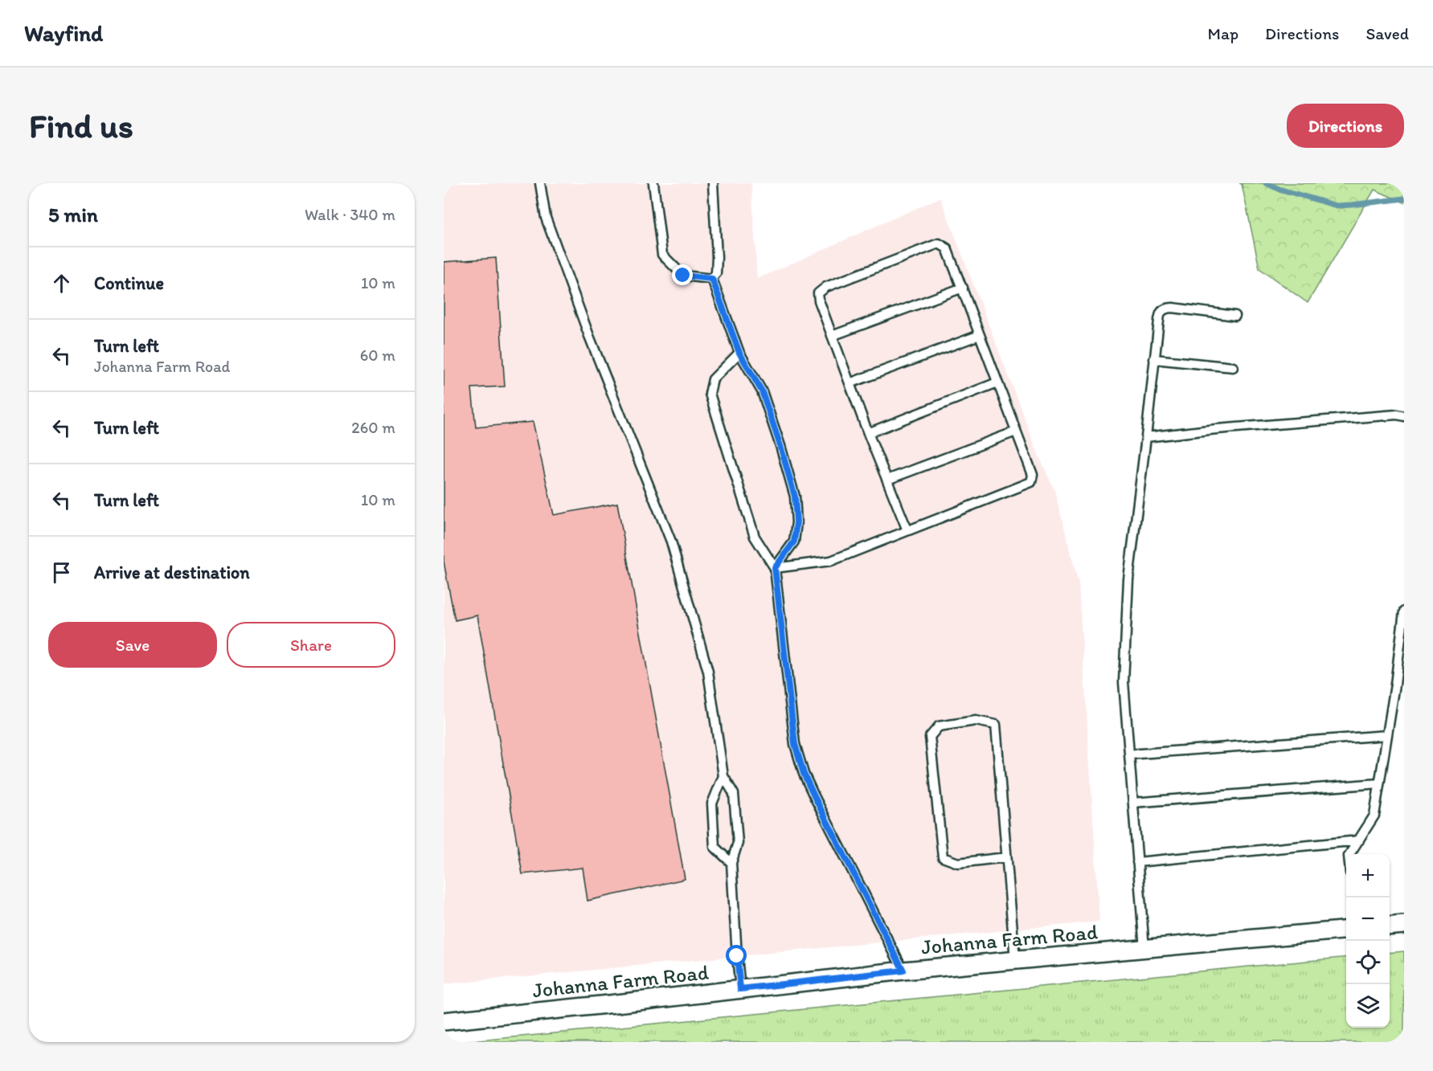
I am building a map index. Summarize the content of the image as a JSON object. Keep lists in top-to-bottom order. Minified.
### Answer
{"streets":{"street":["Johanna Farm Road"]},"page":{"header":"Wayfind","nav":["Map","Directions","Saved"],"buttons":["Directions",["Save","Share"]],"title":"Find us","heading":["5 min","Walk · 340 m"],"list":[["Continue","10 m"],["Turn left","Johanna Farm Road","60 m"],["Turn left","260 m"],["Turn left","10 m"],"Arrive at destination"],"map_buttons":["+","−"]}}
